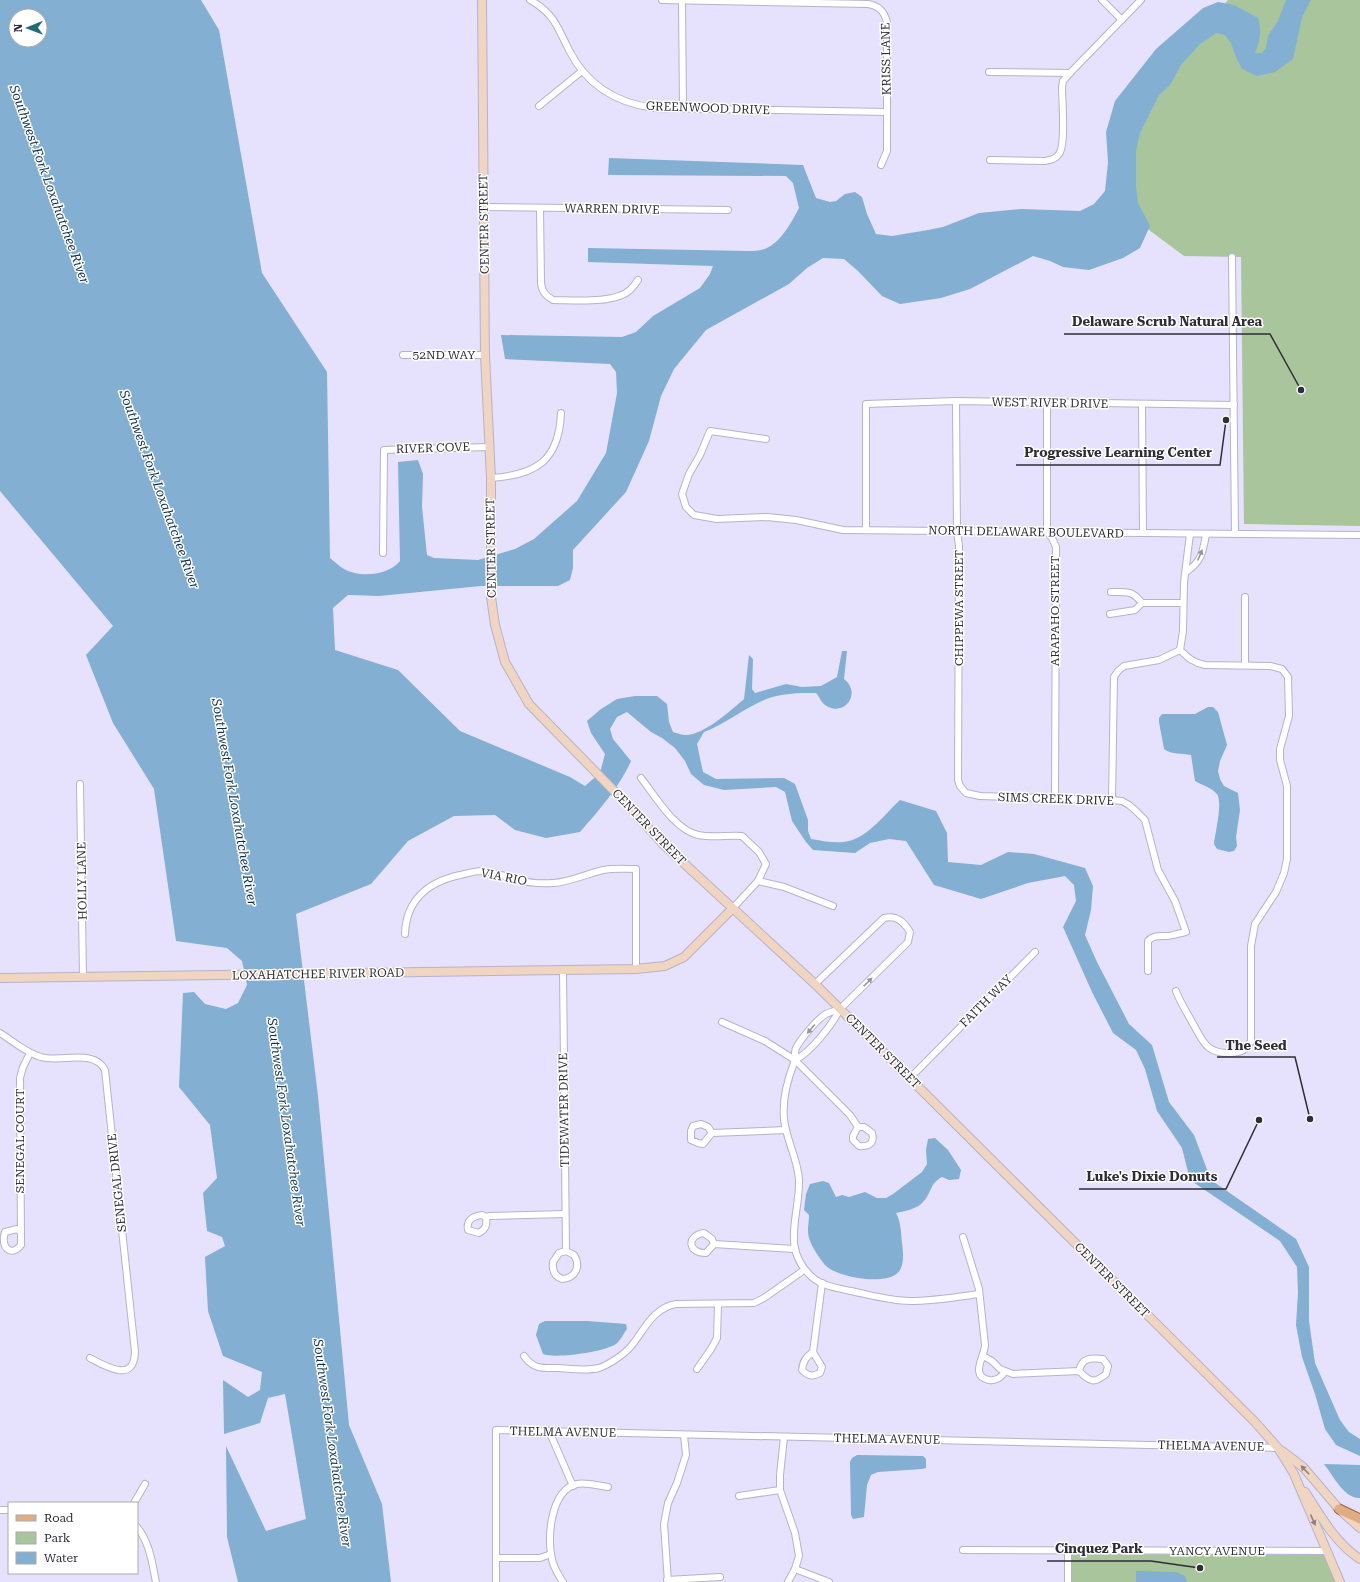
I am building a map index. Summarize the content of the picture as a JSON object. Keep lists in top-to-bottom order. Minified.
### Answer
{"streets":{"street":["KRISS LANE","GREENWOOD DRIVE","WARREN DRIVE","CENTER STREET","52ND WAY","WEST RIVER DRIVE","RIVER COVE","NORTH DELAWARE BOULEVARD","CHIPPEWA STREET","ARAPAHO STREET","SIMS CREEK DRIVE","VIA RIO","HOLLY LANE","LOXAHATCHEE RIVER ROAD","FAITH WAY","TIDEWATER DRIVE","SENEGAL COURT","SENEGAL DRIVE","THELMA AVENUE","YANCY AVENUE"]},"crossings":[["KRISS LANE","GREENWOOD DRIVE"],["WARREN DRIVE","CENTER STREET"],["CENTER STREET","52ND WAY"],["CENTER STREET","RIVER COVE"],["CENTER STREET","LOXAHATCHEE RIVER ROAD"],["CENTER STREET","FAITH WAY"],["CENTER STREET","THELMA AVENUE"],["CENTER STREET","YANCY AVENUE"],["WEST RIVER DRIVE","NORTH DELAWARE BOULEVARD"],["WEST RIVER DRIVE","CHIPPEWA STREET"],["WEST RIVER DRIVE","ARAPAHO STREET"],["NORTH DELAWARE BOULEVARD","CHIPPEWA STREET"],["NORTH DELAWARE BOULEVARD","ARAPAHO STREET"],["CHIPPEWA STREET","SIMS CREEK DRIVE"],["ARAPAHO STREET","SIMS CREEK DRIVE"],["VIA RIO","LOXAHATCHEE RIVER ROAD"],["HOLLY LANE","LOXAHATCHEE RIVER ROAD"],["LOXAHATCHEE RIVER ROAD","TIDEWATER DRIVE"],["SENEGAL COURT","SENEGAL DRIVE"]],"water":["Southwest Fork Loxahatchee River"],"places":["Delaware Scrub Natural Area","Progressive Learning Center","The Seed","Luke's Dixie Donuts","Cinquez Park"],"legend":["Road","Park","Water"],"north":"left"}
